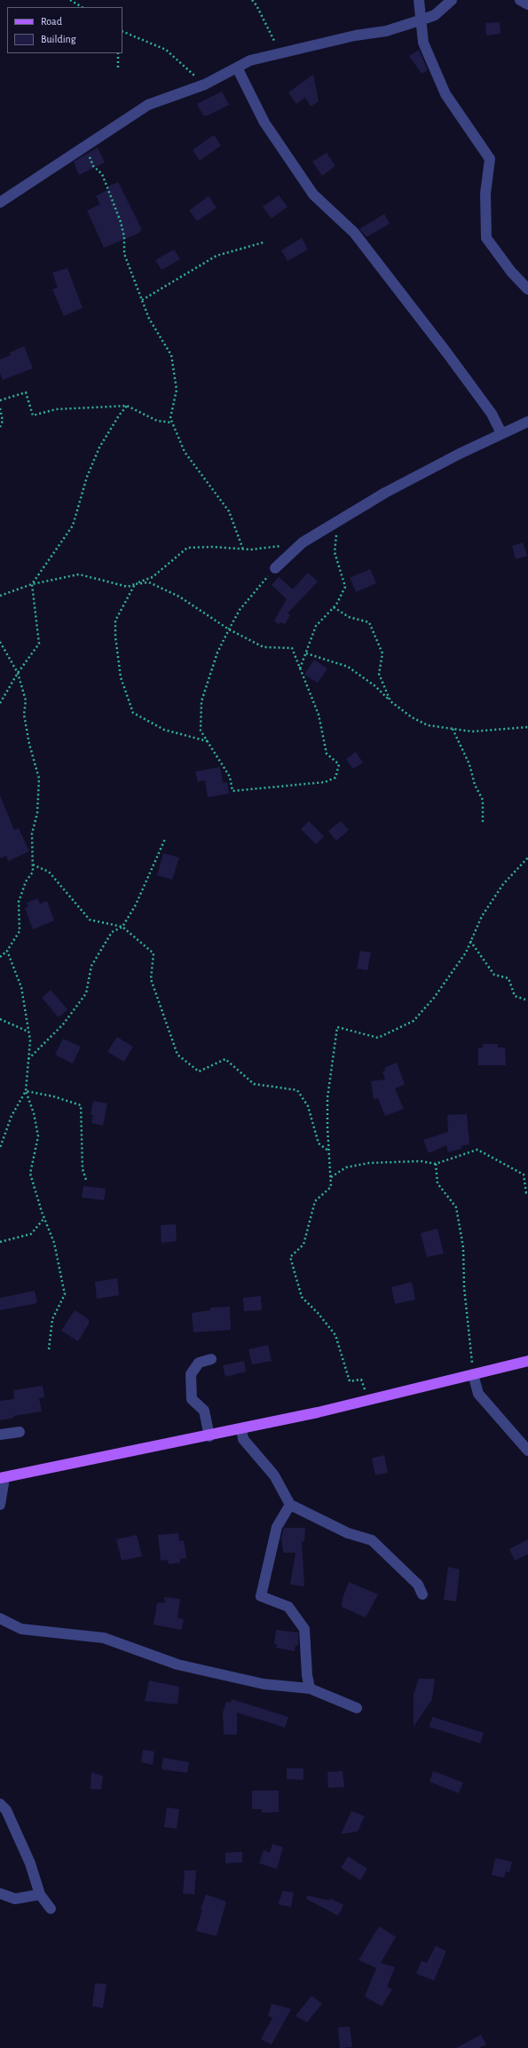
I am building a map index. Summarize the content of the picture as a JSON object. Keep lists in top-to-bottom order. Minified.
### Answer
{"legend":["Road","Building"]}
